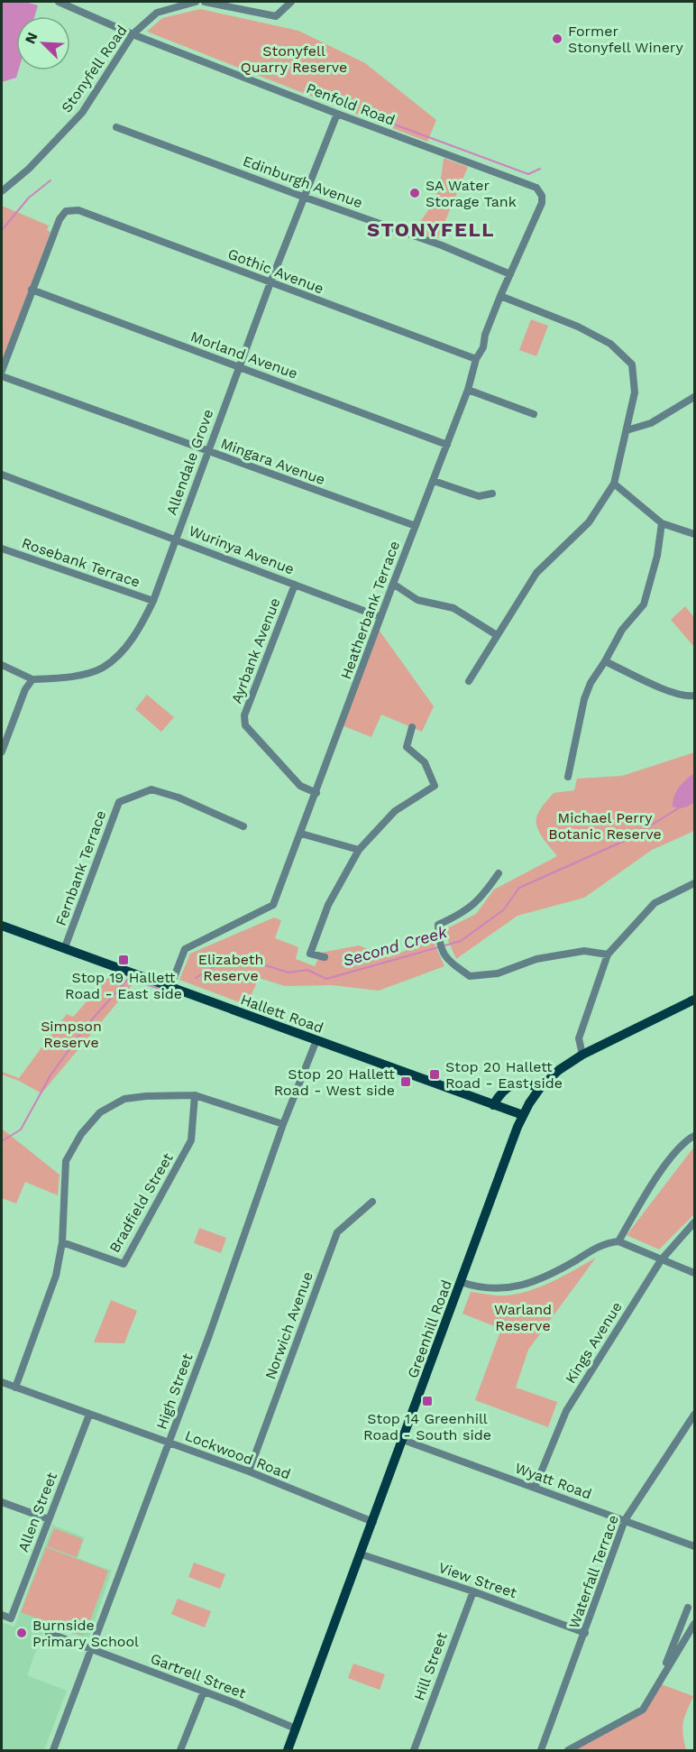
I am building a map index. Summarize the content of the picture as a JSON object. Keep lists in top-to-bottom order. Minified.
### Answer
{"streets":{"main road":["Hallett Road","Greenhill Road"],"street":["Stonyfell Road","Penfold Road","Edinburgh Avenue","Gothic Avenue","Morland Avenue","Mingara Avenue","Allendale Grove","Wurinya Avenue","Rosebank Terrace","Heatherbank Terrace","Ayrbank Avenue","Fernbank Terrace","Bradfield Street","Norwich Avenue","Kings Avenue","High Street","Lockwood Road","Wyatt Road","Allen Street","Waterfall Terrace","View Street","Hill Street","Gartrell Street"]},"crossings":[["Stonyfell Road","Penfold Road"],["Penfold Road","Allendale Grove"],["Penfold Road","Heatherbank Terrace"],["Edinburgh Avenue","Allendale Grove"],["Edinburgh Avenue","Heatherbank Terrace"],["Gothic Avenue","Morland Avenue"],["Gothic Avenue","Allendale Grove"],["Gothic Avenue","Heatherbank Terrace"],["Morland Avenue","Allendale Grove"],["Morland Avenue","Heatherbank Terrace"],["Mingara Avenue","Allendale Grove"],["Mingara Avenue","Heatherbank Terrace"],["Allendale Grove","Wurinya Avenue"],["Allendale Grove","Rosebank Terrace"],["Wurinya Avenue","Heatherbank Terrace"],["Wurinya Avenue","Ayrbank Avenue"],["Heatherbank Terrace","Ayrbank Avenue"],["Heatherbank Terrace","Hallett Road"],["Fernbank Terrace","Hallett Road"],["Hallett Road","Greenhill Road"],["Hallett Road","High Street"],["Norwich Avenue","Lockwood Road"],["Greenhill Road","Lockwood Road"],["Greenhill Road","Wyatt Road"],["Greenhill Road","View Street"],["Greenhill Road","Gartrell Street"],["Kings Avenue","Wyatt Road"],["High Street","Lockwood Road"],["High Street","Gartrell Street"],["Lockwood Road","Allen Street"],["Wyatt Road","Waterfall Terrace"],["Waterfall Terrace","View Street"],["View Street","Hill Street"]],"districts":["STONYFELL"],"water":["Second Creek"],"parks":["Stonyfell Quarry Reserve","Michael Perry Botanic Reserve","Elizabeth Reserve","Simpson Reserve","Warland Reserve"],"places":{"other":["Former Stonyfell Winery","SA Water Storage Tank","Burnside Primary School"],"transit":["Stop 19 Hallett Road - East side","Stop 20 Hallett Road - East side","Stop 20 Hallett Road - West side","Stop 14 Greenhill Road - South side"]},"north":"top left"}
